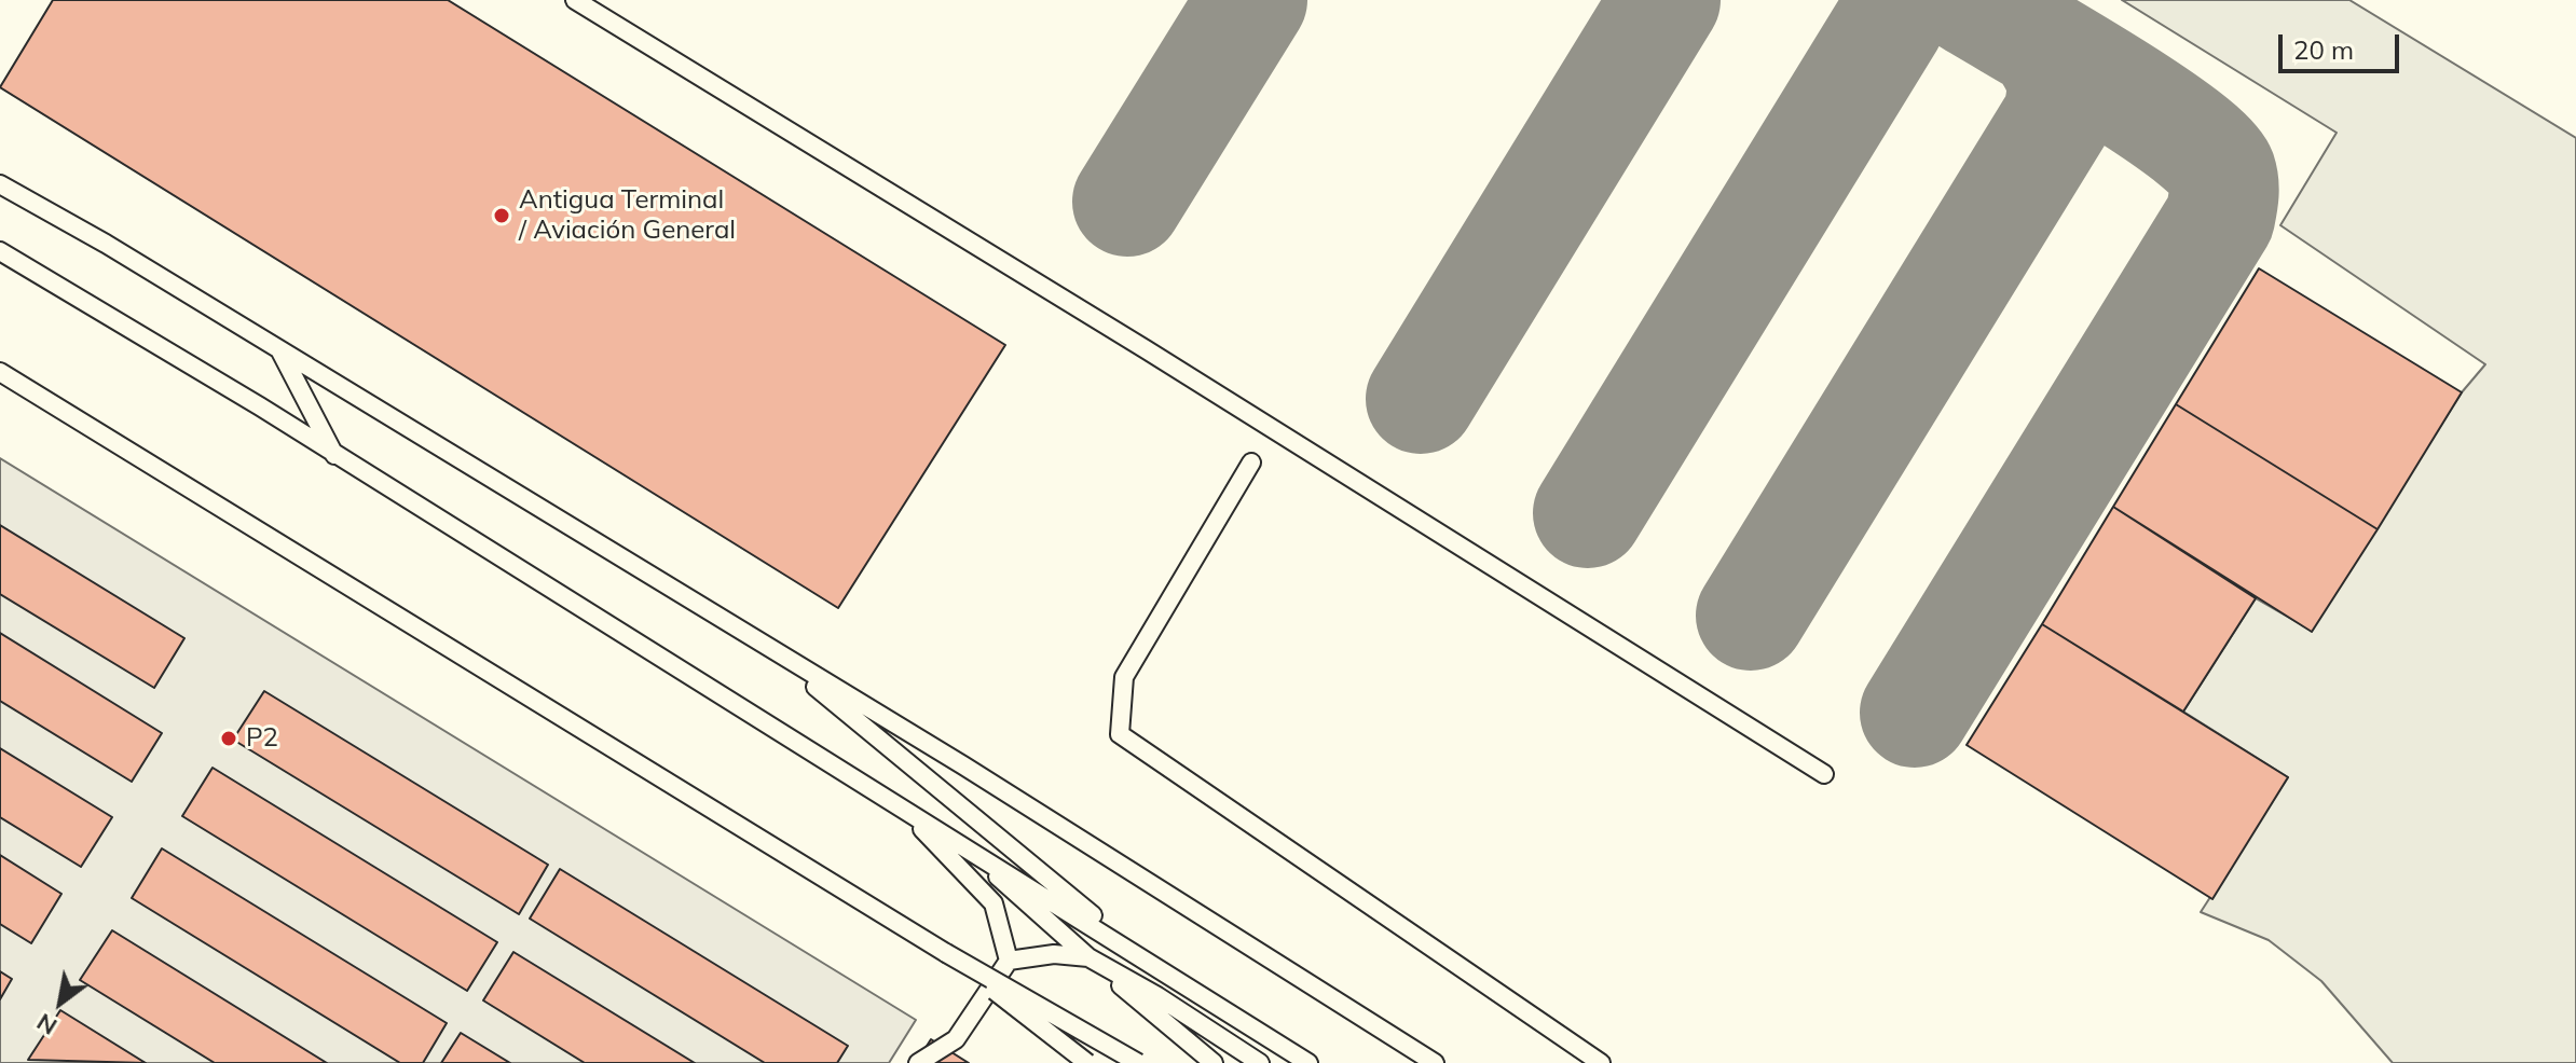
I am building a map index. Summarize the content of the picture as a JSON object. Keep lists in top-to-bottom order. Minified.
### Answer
{"places":["Antigua Terminal / Aviación General","P2"],"scale_bar":"20 m","north":"bottom left"}
